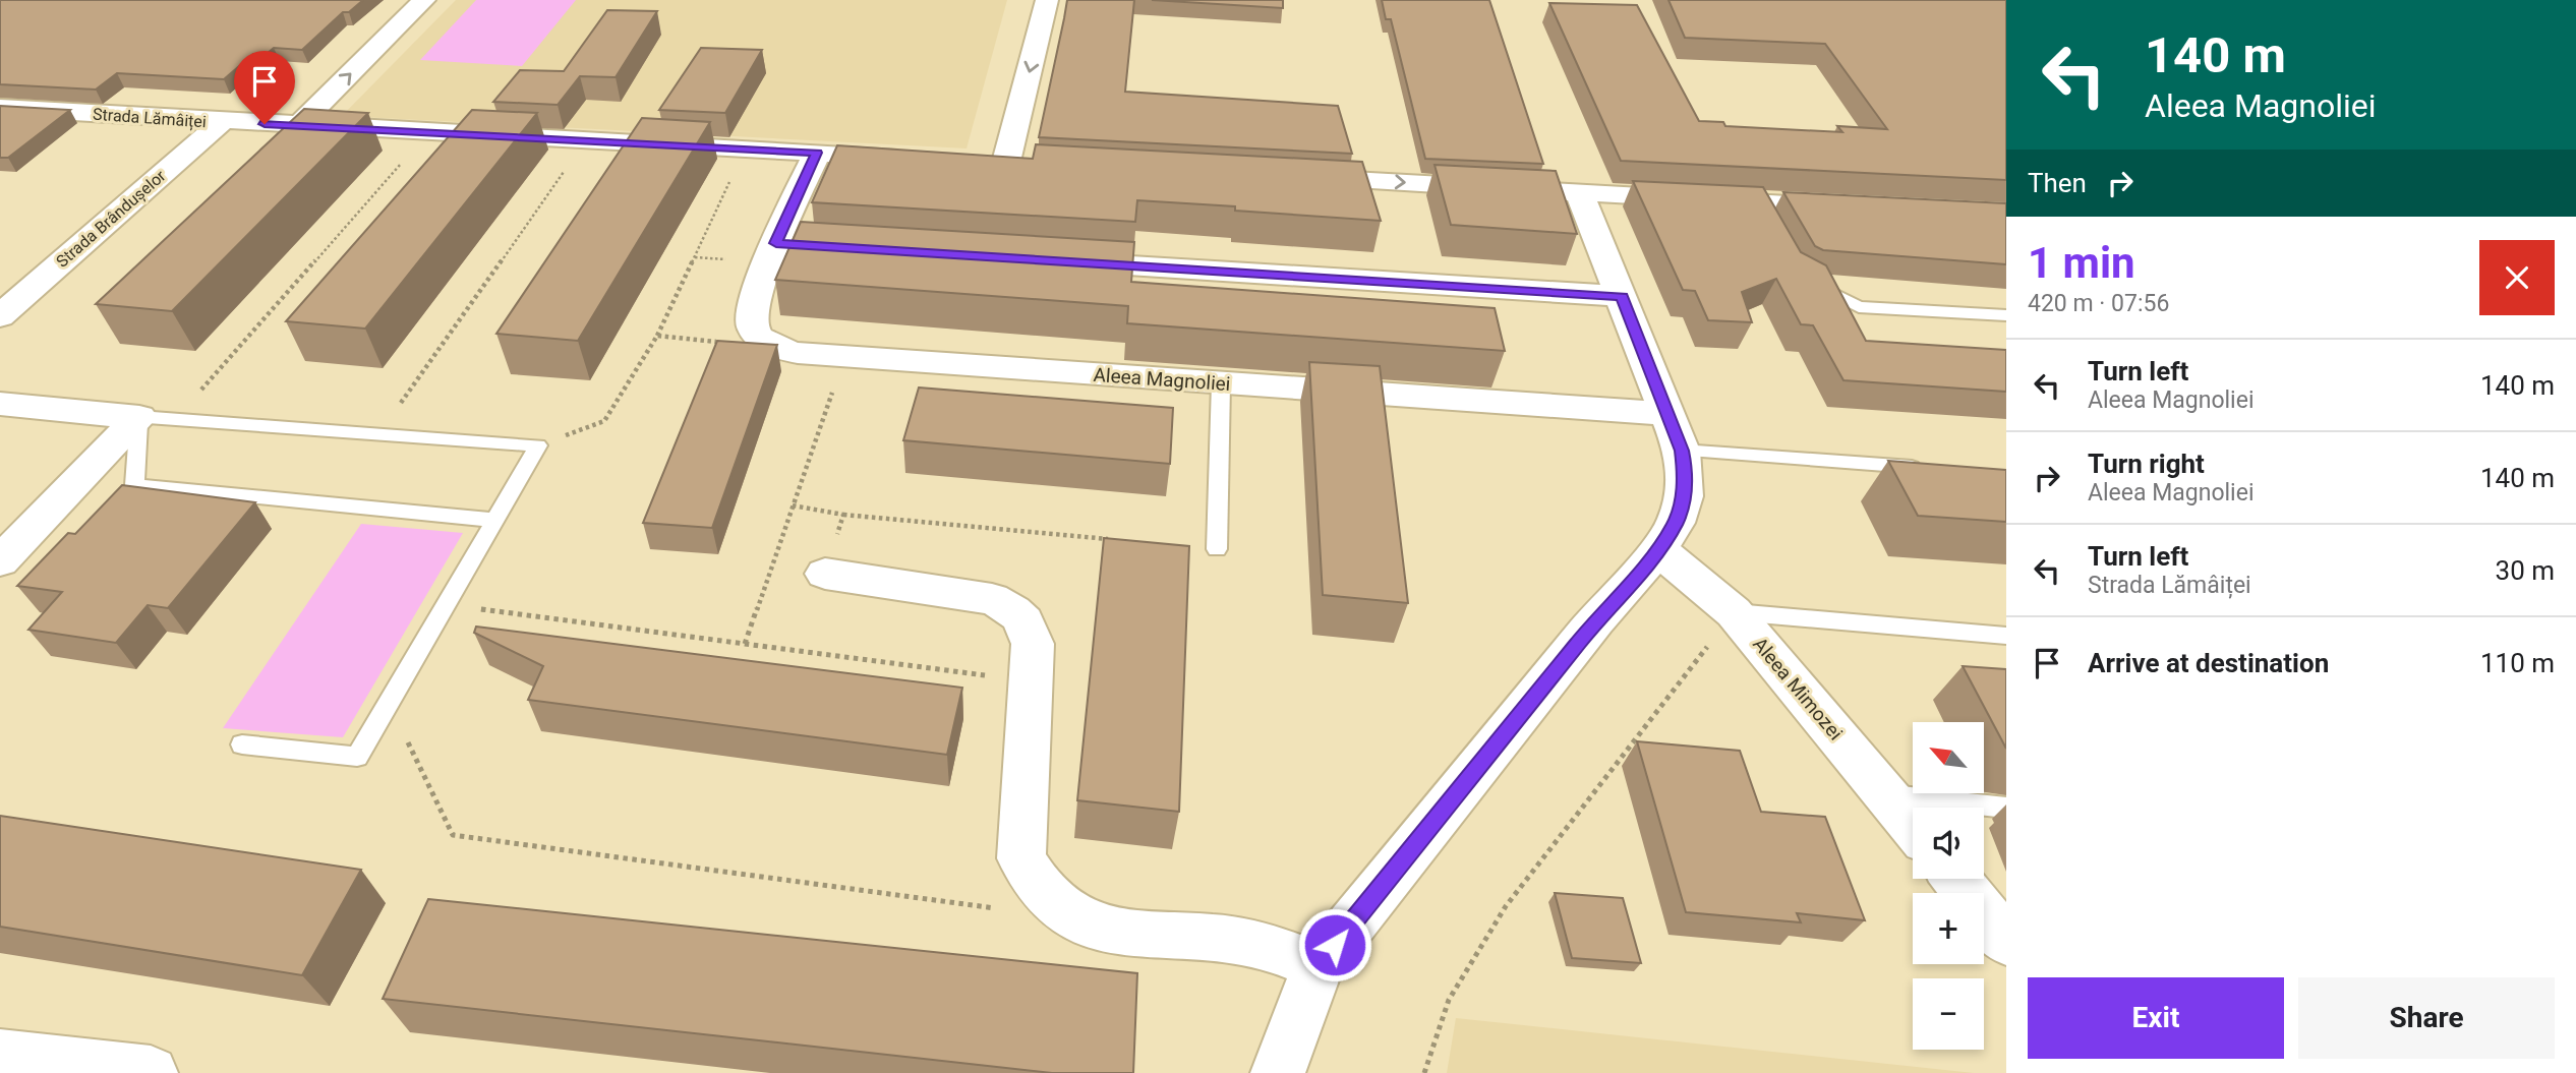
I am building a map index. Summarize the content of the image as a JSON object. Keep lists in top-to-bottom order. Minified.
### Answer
{"streets":{"street":["Strada Lămâiței","Strada Brândușelor","Aleea Magnoliei","Aleea Mimozei"]},"crossings":[["Strada Lămâiței","Strada Brândușelor"]],"north":"top left","page":{"turn":["140 m","Aleea Magnoliei"],"then":"Then","heading":["1 min","420 m · 07:56"],"list":[{"name":"Turn left","note":"Aleea Magnoliei","value":"140 m"},{"name":"Turn right","note":"Aleea Magnoliei","value":"140 m"},{"name":"Turn left","note":"Strada Lămâiței","value":"30 m"},{"name":"Arrive at destination","value":"110 m"}],"map_buttons":["+","−"],"buttons":["Exit","Share"]}}
